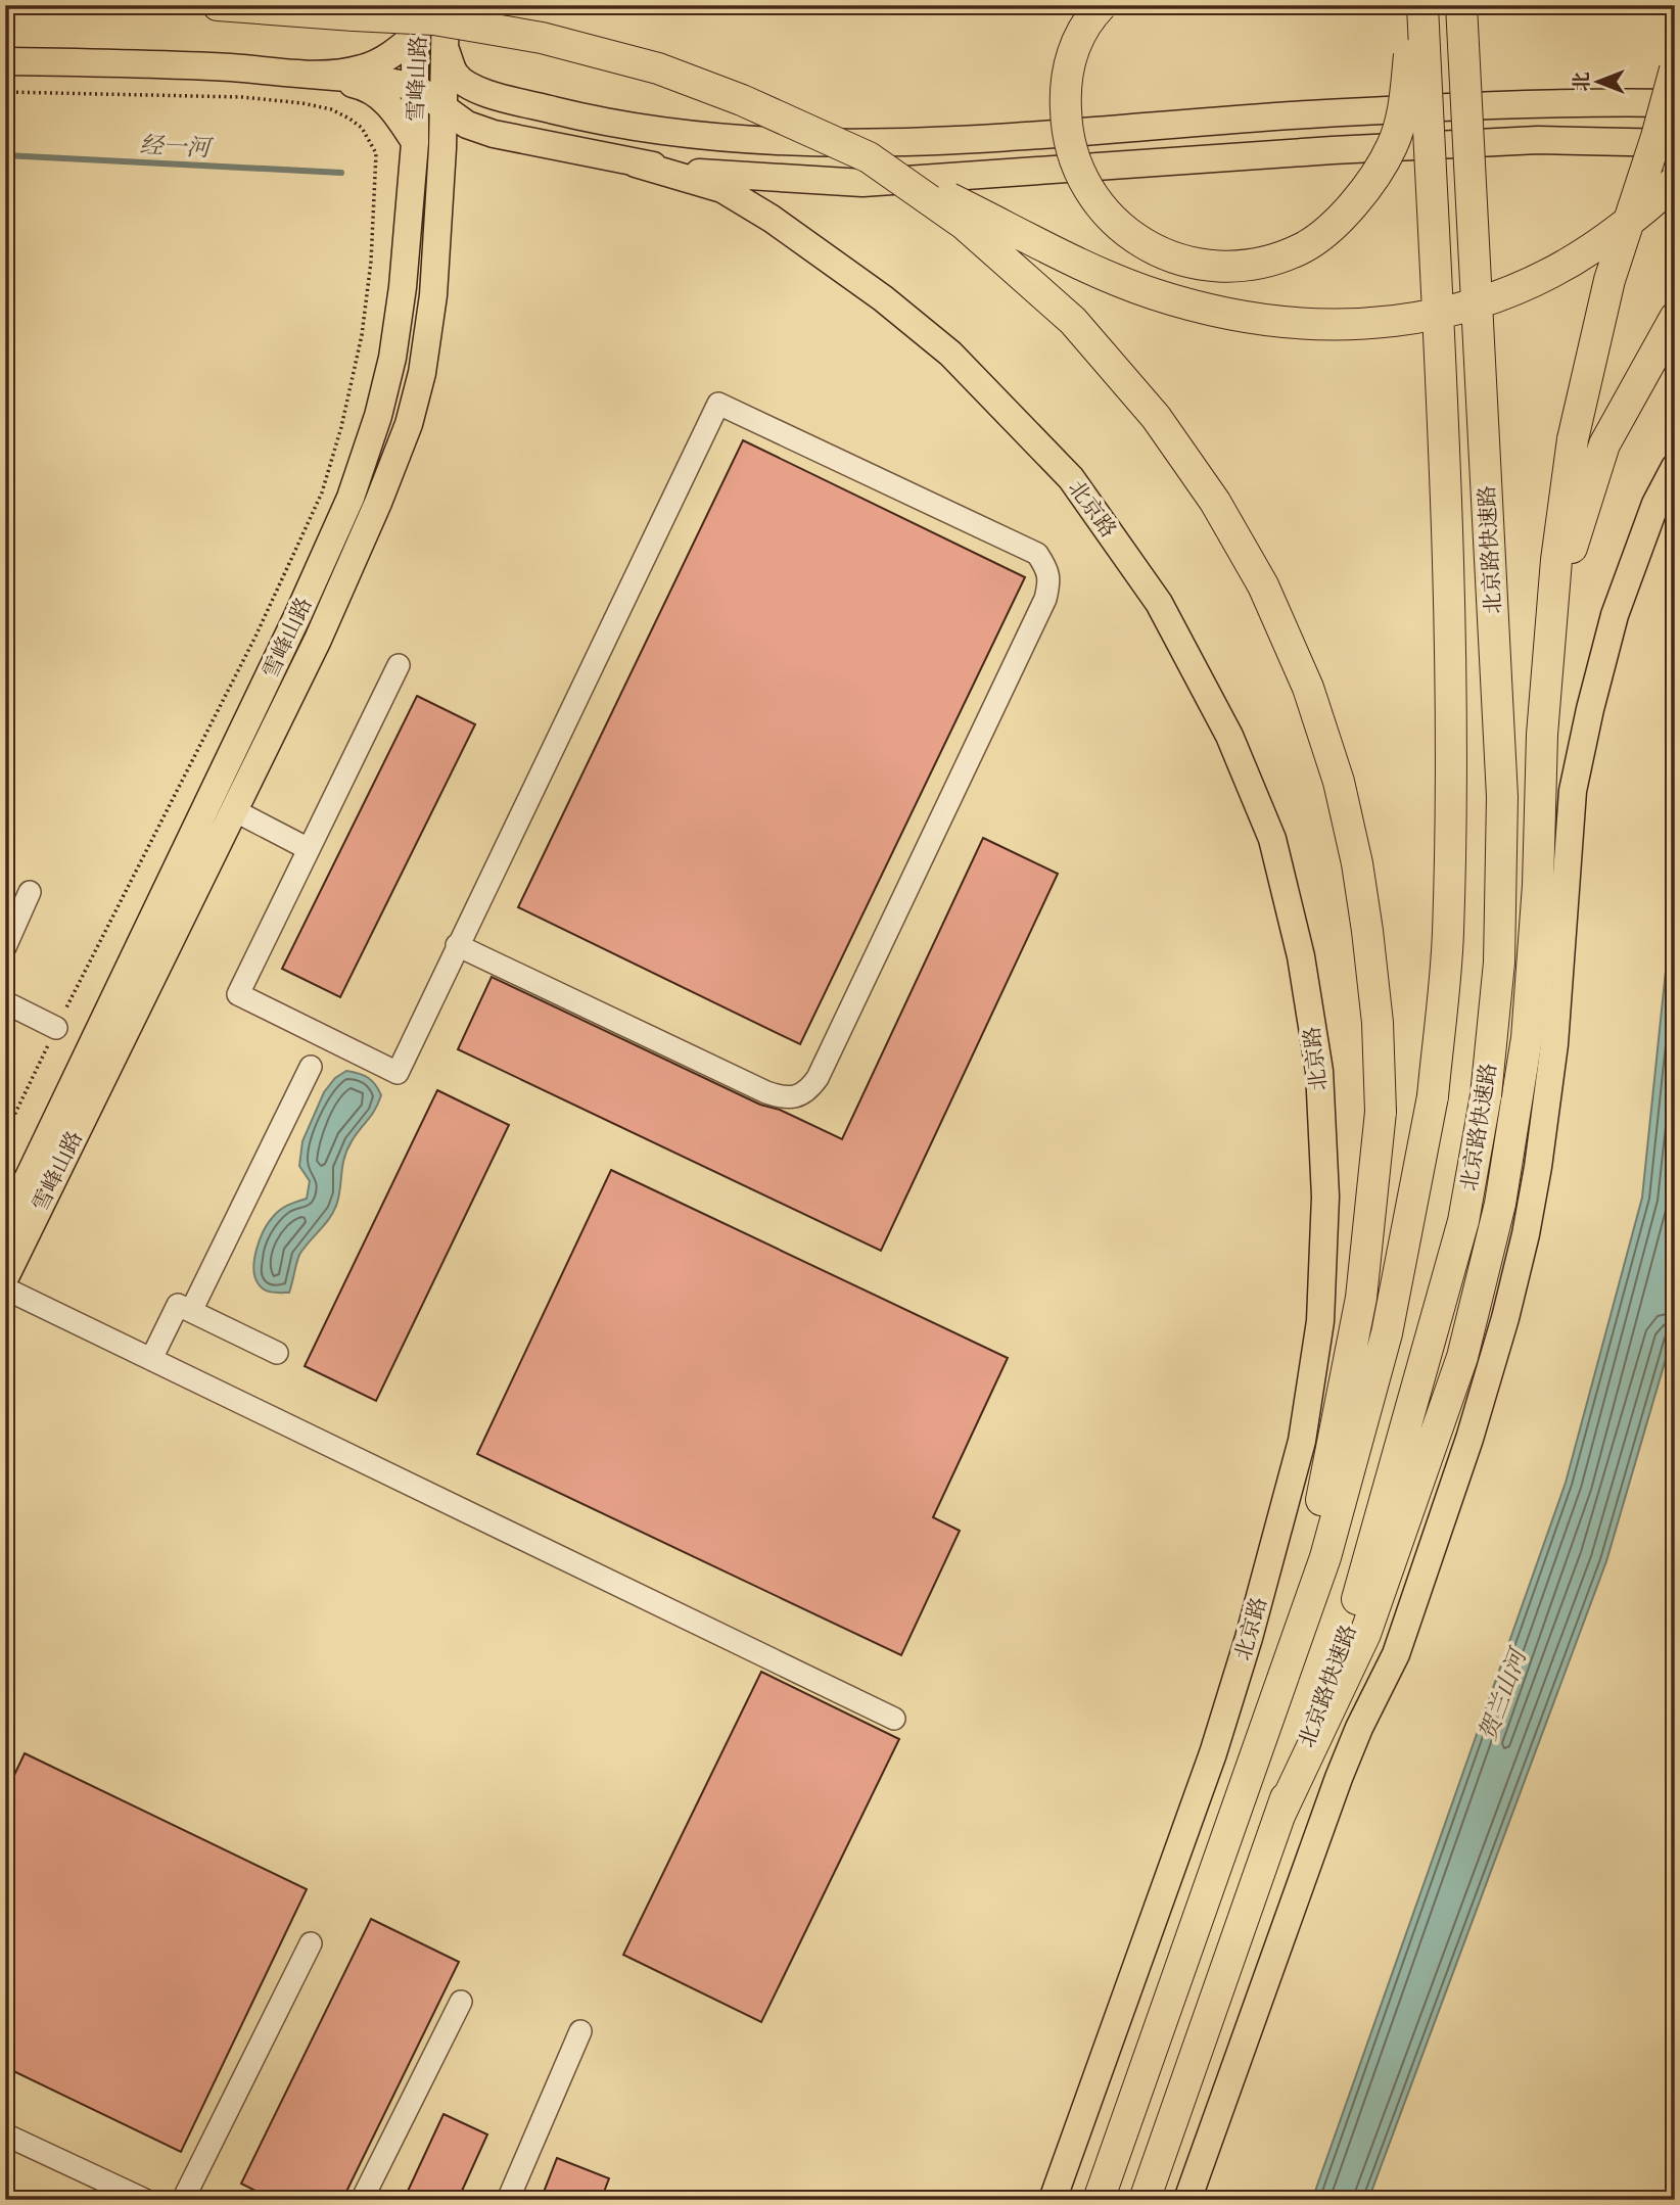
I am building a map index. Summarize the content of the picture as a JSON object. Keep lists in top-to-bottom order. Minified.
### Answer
{"streets":{"highway":["北京路快速路"],"main road":["雪峰山路","北京路"]},"water":["经一河","贺兰山河"],"north":"left"}
